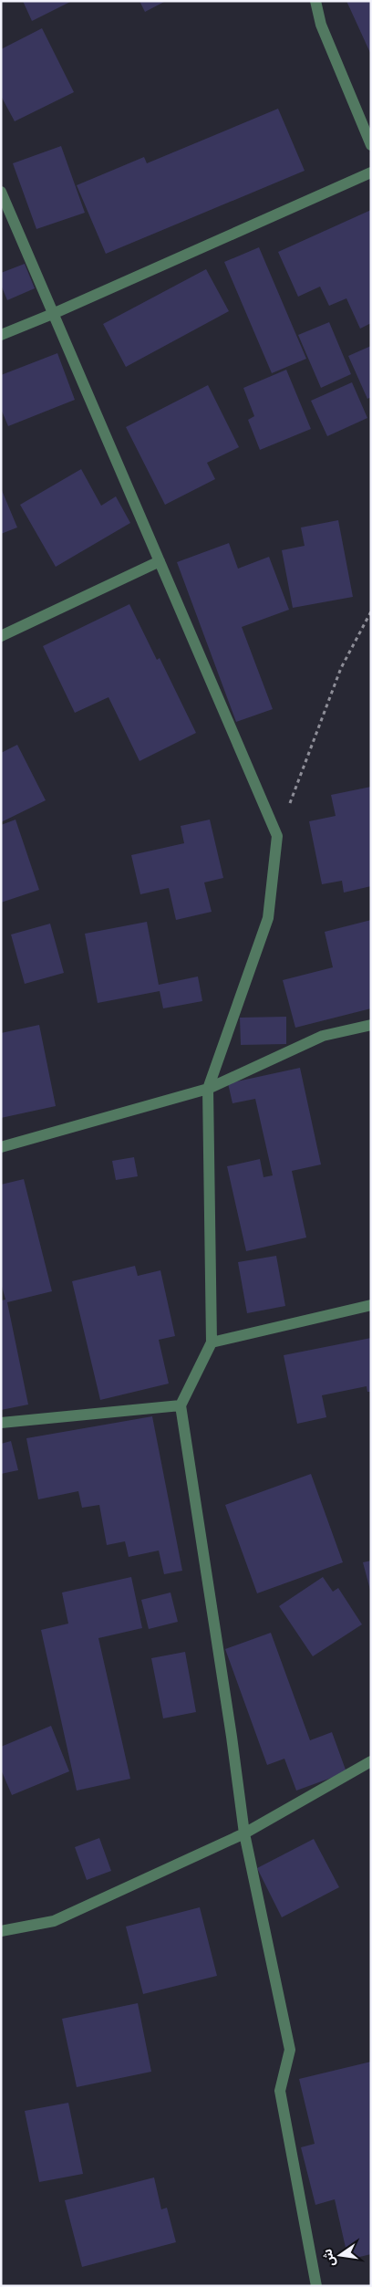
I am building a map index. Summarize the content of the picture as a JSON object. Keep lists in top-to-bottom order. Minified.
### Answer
{"north":"left"}
